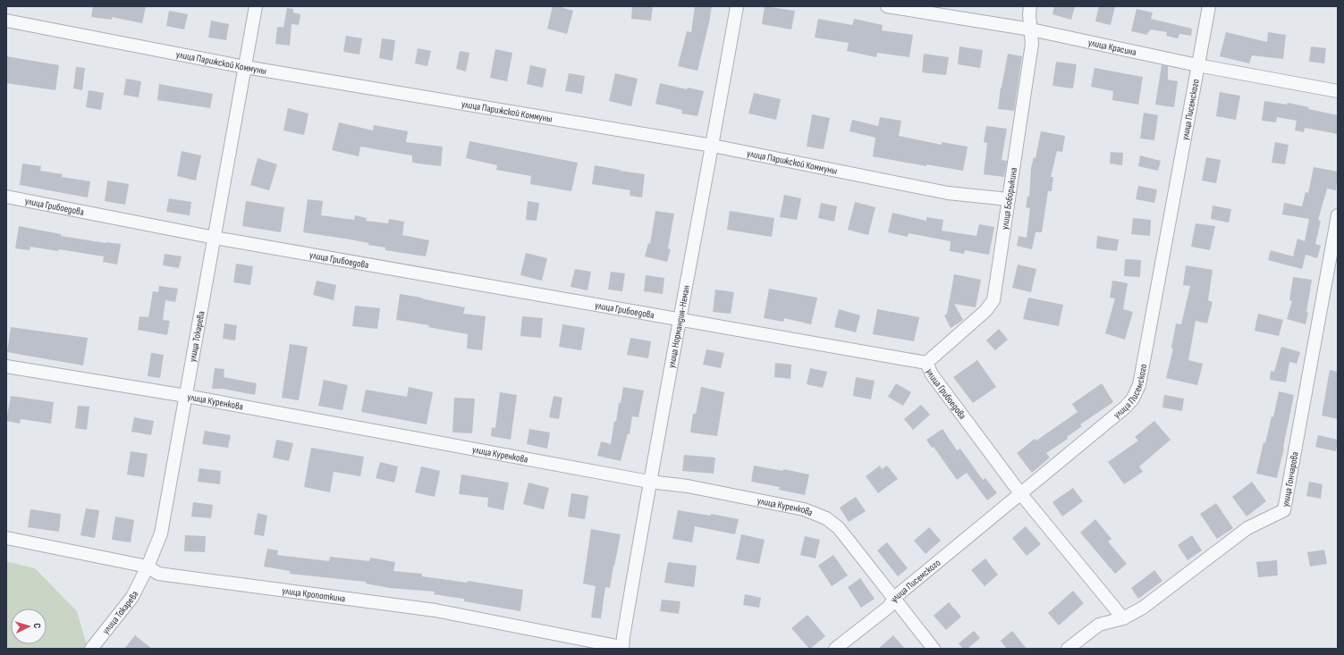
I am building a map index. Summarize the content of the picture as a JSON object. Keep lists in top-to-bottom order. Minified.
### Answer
{"streets":{"street":["улица Красина","улица Парижской Коммуны","улица Писемского","улица Боборыкина","улица Грибоедова","улица Нормандия-Неман","улица Токарева","улица Куренкова","улица Гончарова","улица Кропоткина"]},"crossings":[["улица Красина","улица Писемского"],["улица Красина","улица Боборыкина"],["улица Парижской Коммуны","улица Боборыкина"],["улица Парижской Коммуны","улица Нормандия-Неман"],["улица Парижской Коммуны","улица Токарева"],["улица Писемского","улица Грибоедова"],["улица Писемского","улица Куренкова"],["улица Боборыкина","улица Грибоедова"],["улица Грибоедова","улица Нормандия-Неман"],["улица Грибоедова","улица Токарева"],["улица Грибоедова","улица Гончарова"],["улица Нормандия-Неман","улица Куренкова"],["улица Нормандия-Неман","улица Кропоткина"],["улица Токарева","улица Куренкова"],["улица Токарева","улица Кропоткина"]],"north":"right"}
